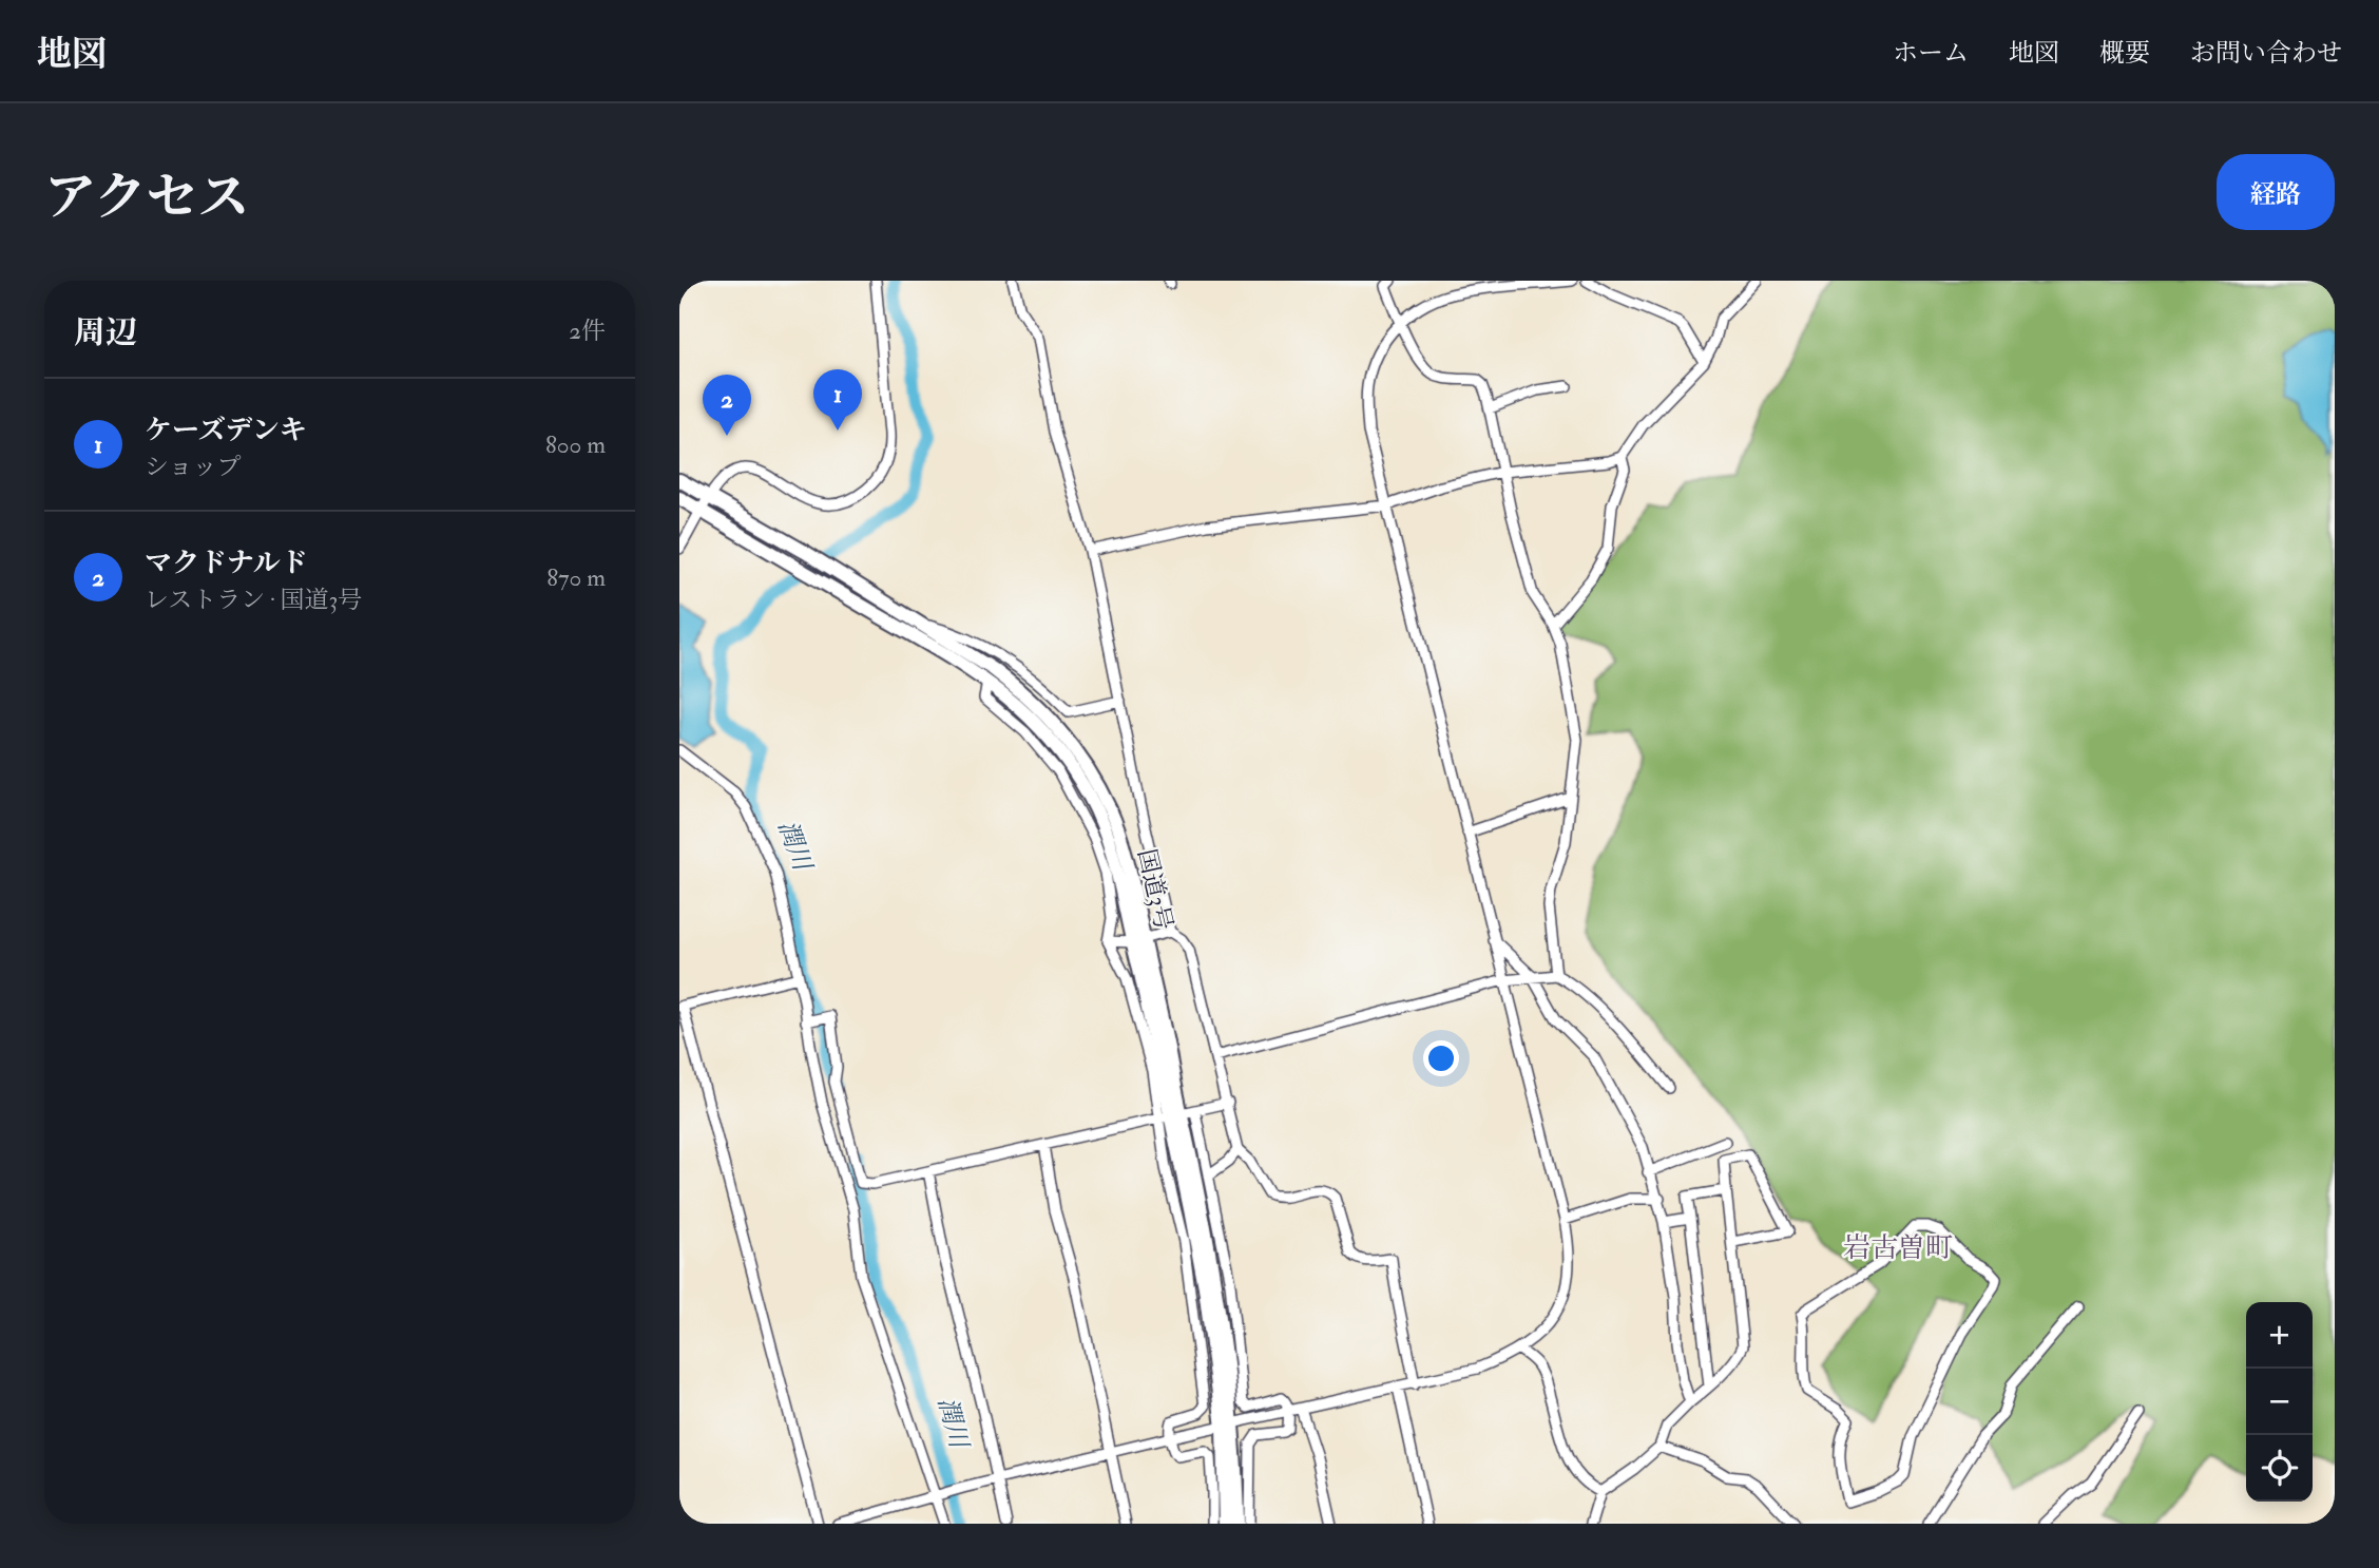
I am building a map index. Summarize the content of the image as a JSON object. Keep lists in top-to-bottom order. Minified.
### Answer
{"streets":{"highway":["国道3号"]},"districts":["岩古曽町"],"water":["潤川"],"page":{"header":"地図","nav":["ホーム","地図","概要","お問い合わせ"],"buttons":"経路","title":"アクセス","heading":["周辺","2件"],"pins":["1","2"],"list":[{"mark":"1","name":"ケーズデンキ","note":"ショップ","value":"800 m"},{"mark":"2","name":"マクドナルド","note":"レストラン · 国道3号","value":"870 m"}],"map_buttons":["+","−"]}}
